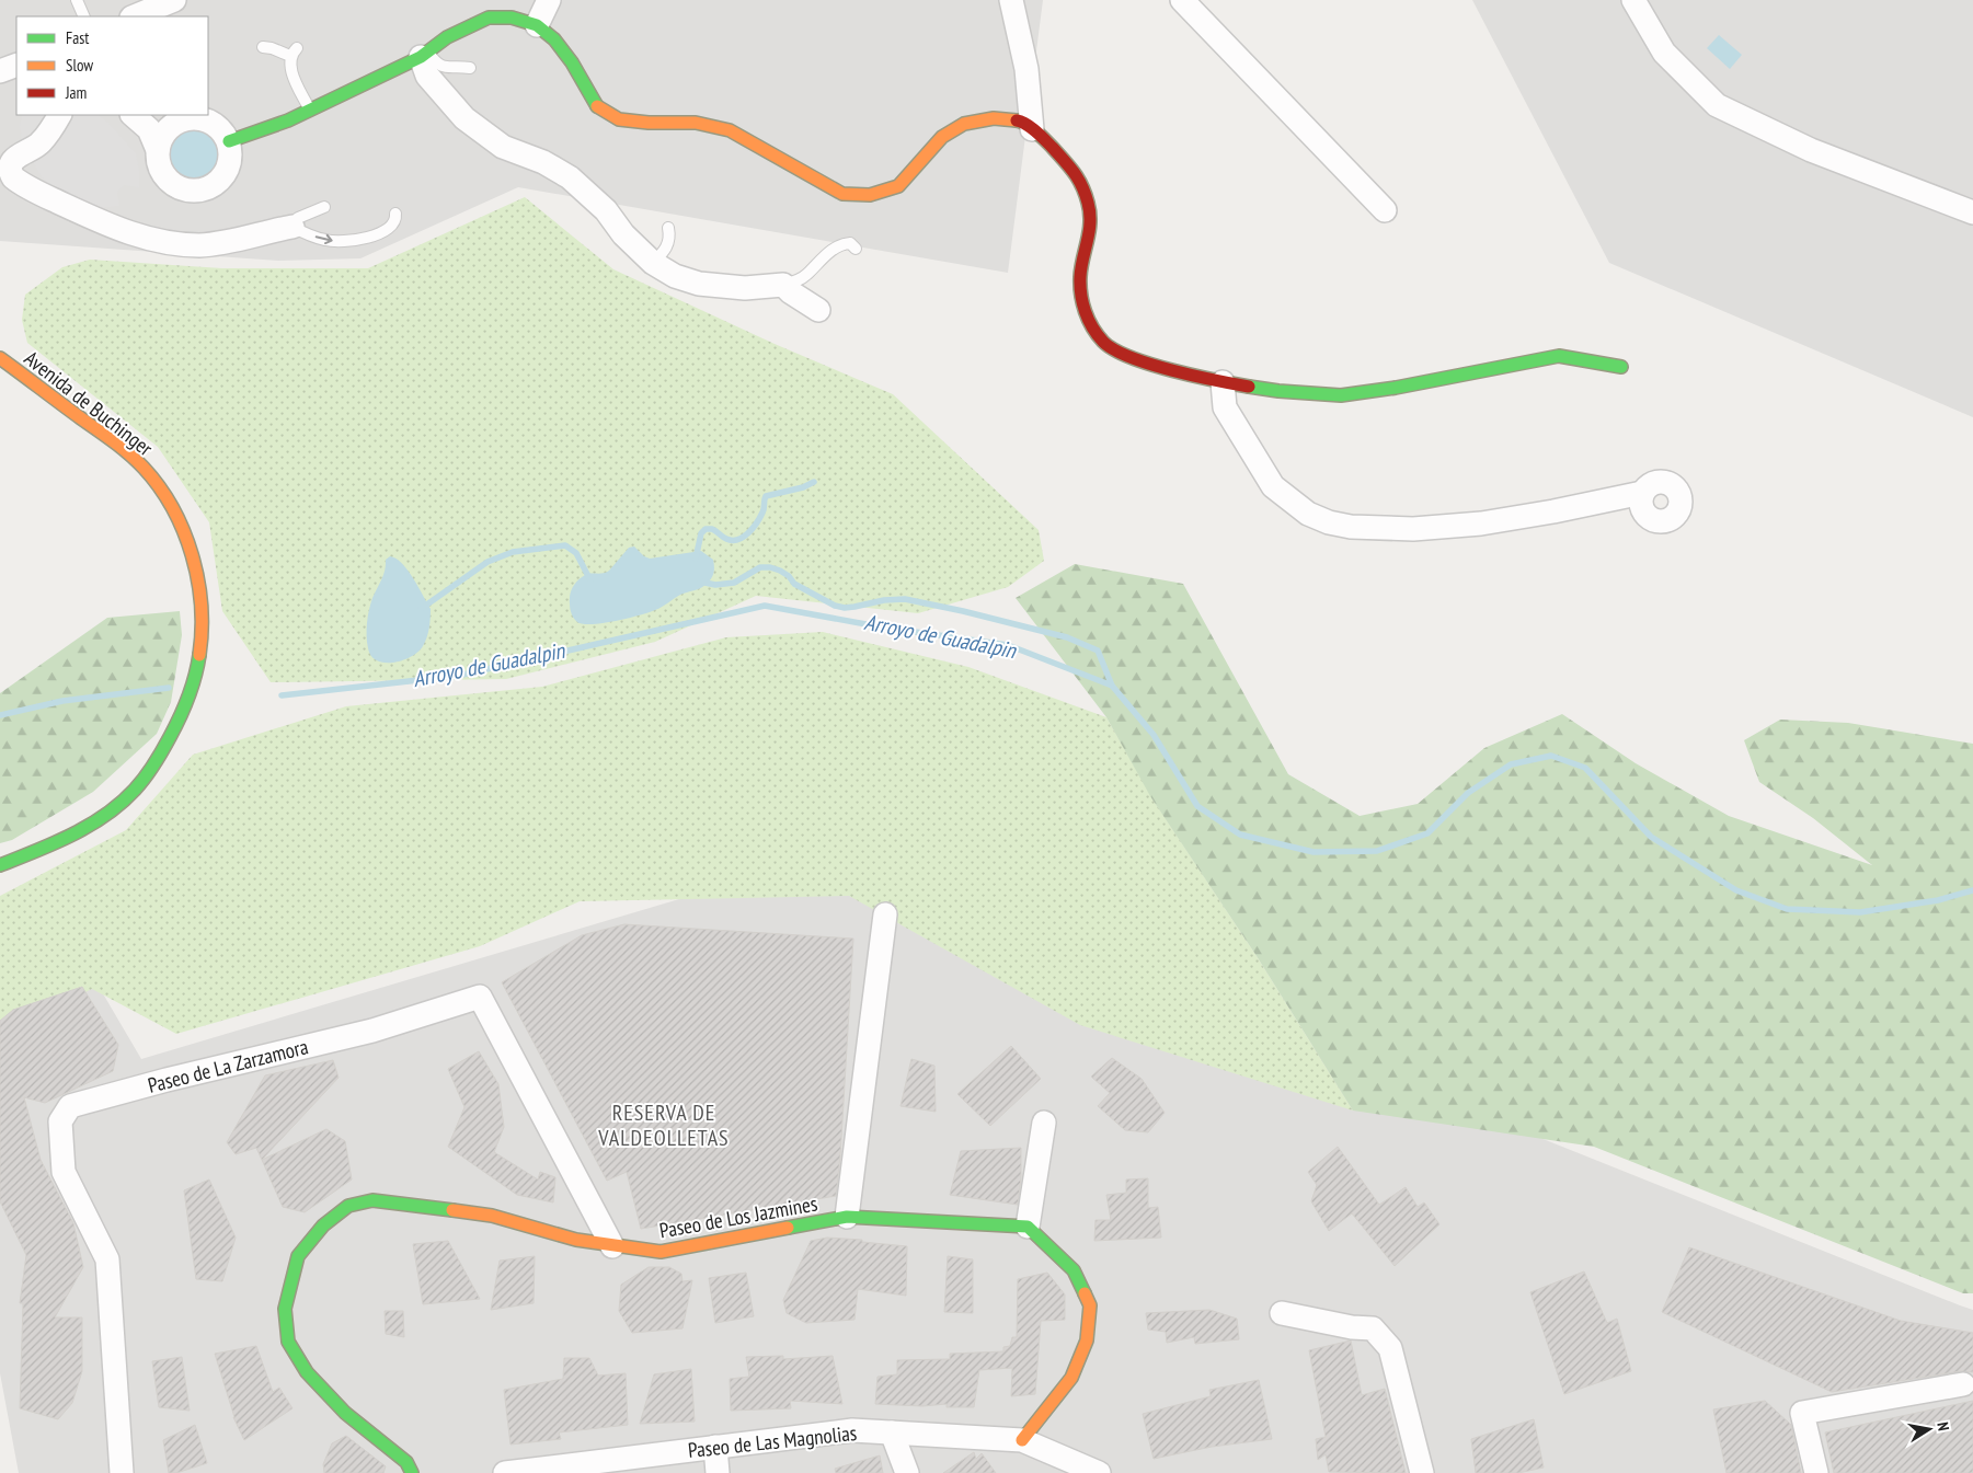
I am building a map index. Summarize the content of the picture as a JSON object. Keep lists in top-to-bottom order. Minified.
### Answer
{"streets":{"street":["Avenida de Buchinger","Paseo de La Zarzamora","Paseo de Los Jazmines","Paseo de Las Magnolias"]},"crossings":[["Paseo de La Zarzamora","Paseo de Los Jazmines"]],"districts":["RESERVA DE VALDEOLLETAS"],"water":["Arroyo de Guadalpin"],"legend":["Fast","Slow","Jam"],"north":"right"}
